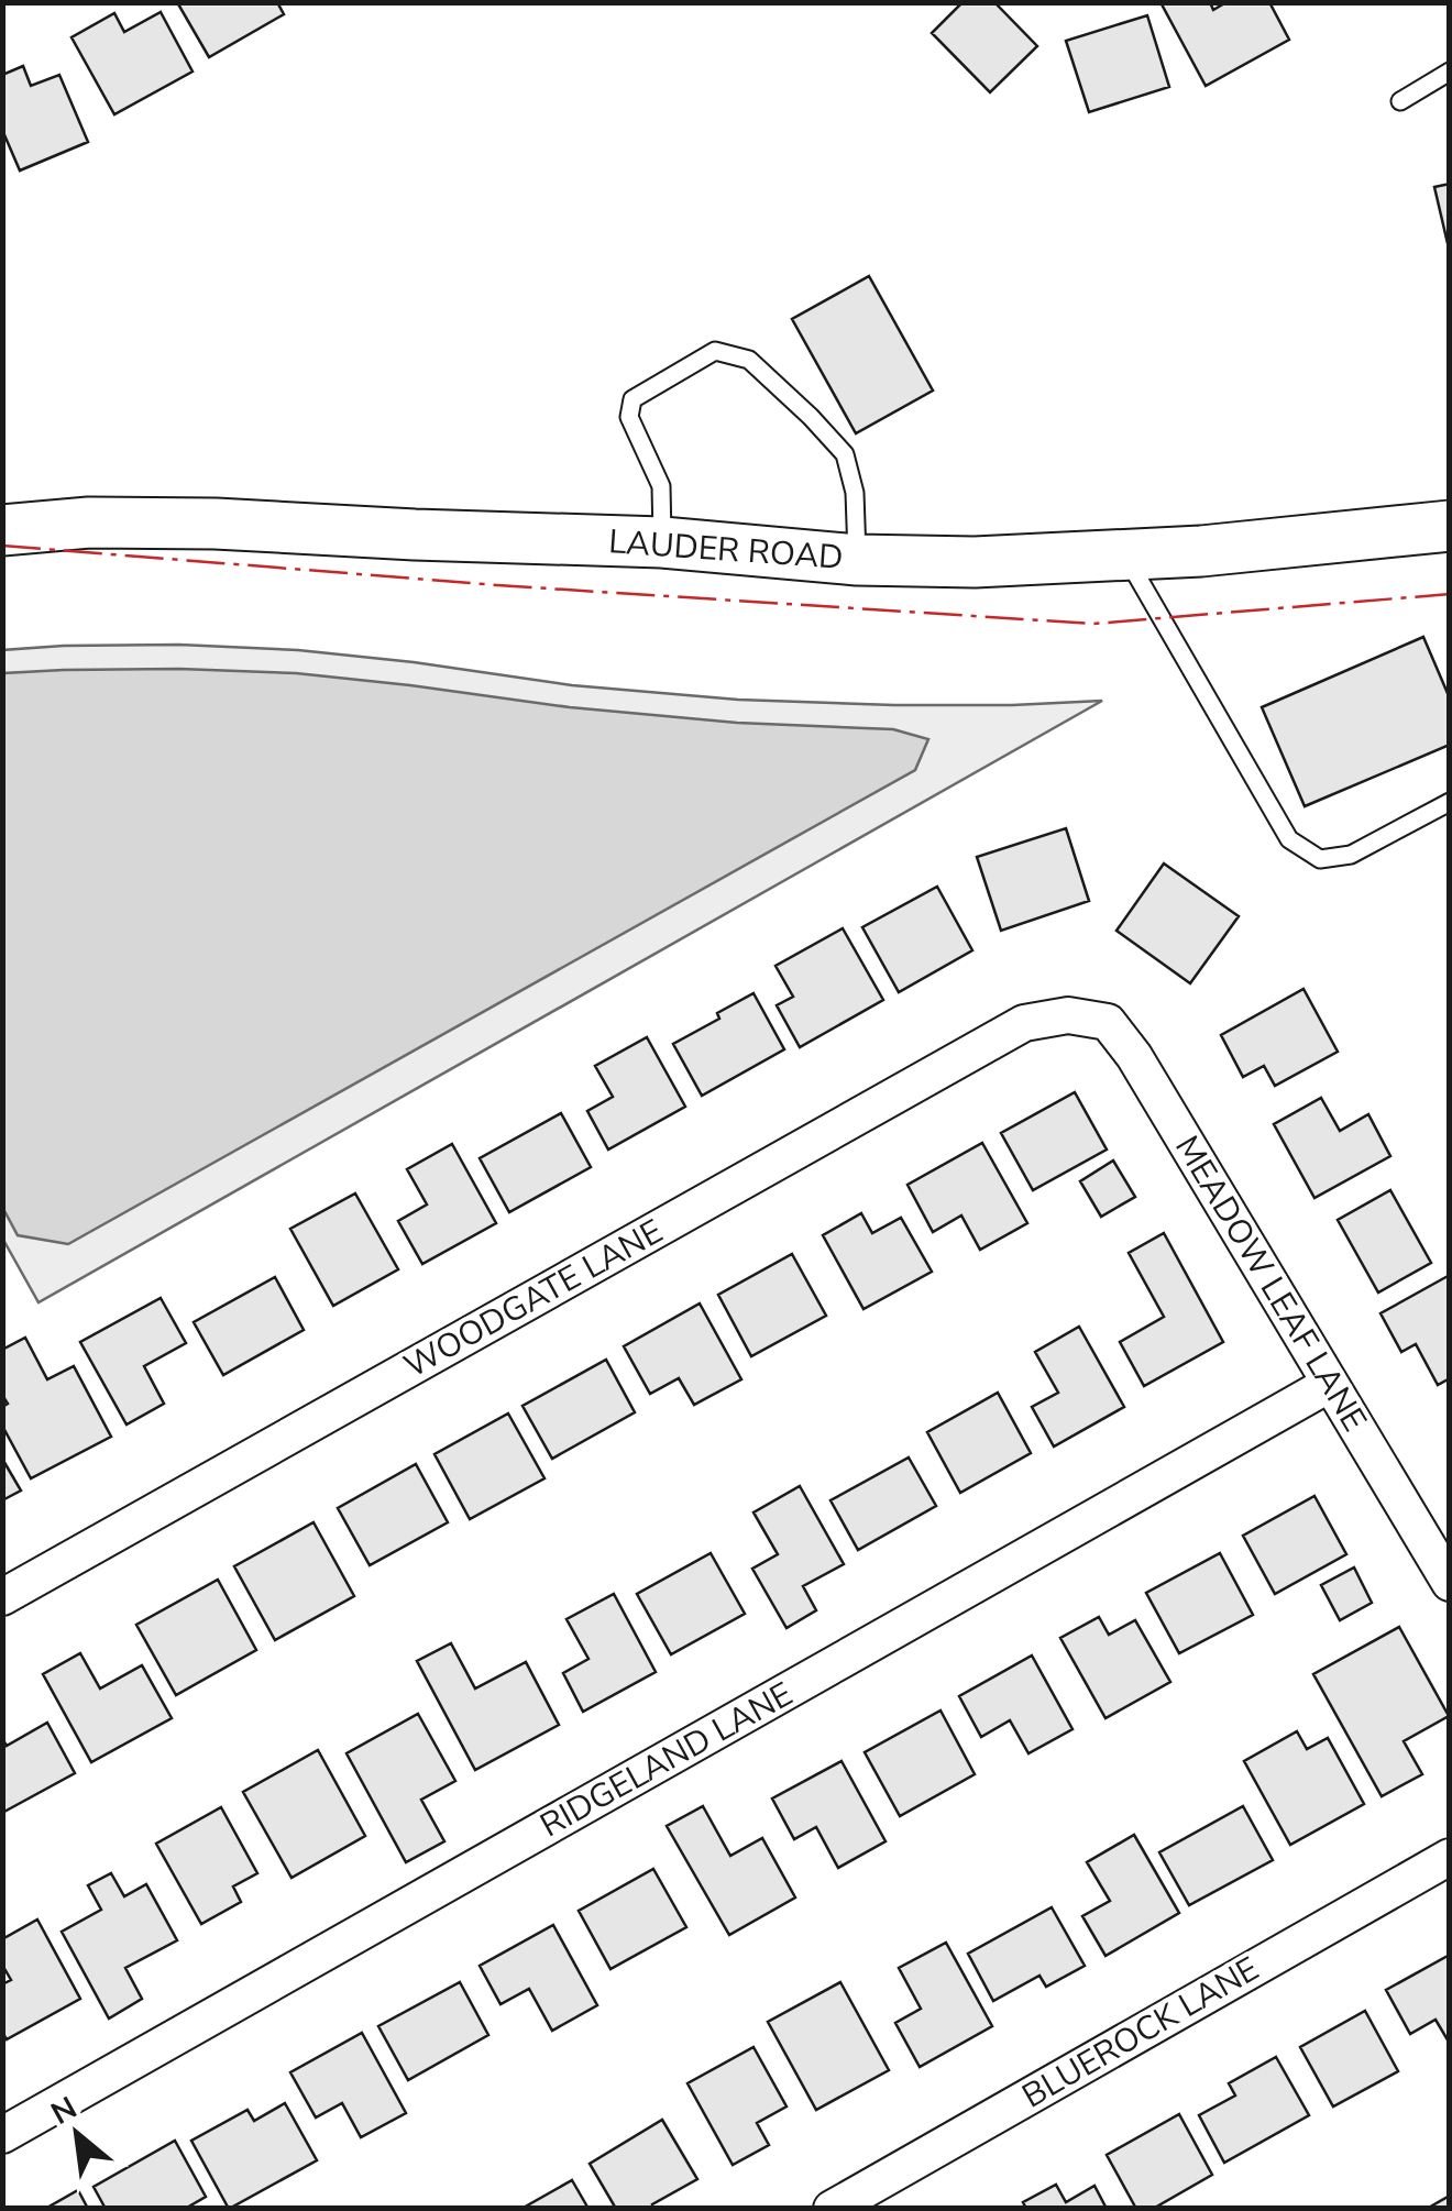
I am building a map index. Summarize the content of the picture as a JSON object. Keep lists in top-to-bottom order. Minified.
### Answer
{"streets":{"main road":["LAUDER ROAD"],"street":["MEADOW LEAF LANE","WOODGATE LANE","RIDGELAND LANE","BLUEROCK LANE"]},"crossings":[["MEADOW LEAF LANE","WOODGATE LANE"],["MEADOW LEAF LANE","RIDGELAND LANE"]],"north":"top left"}
